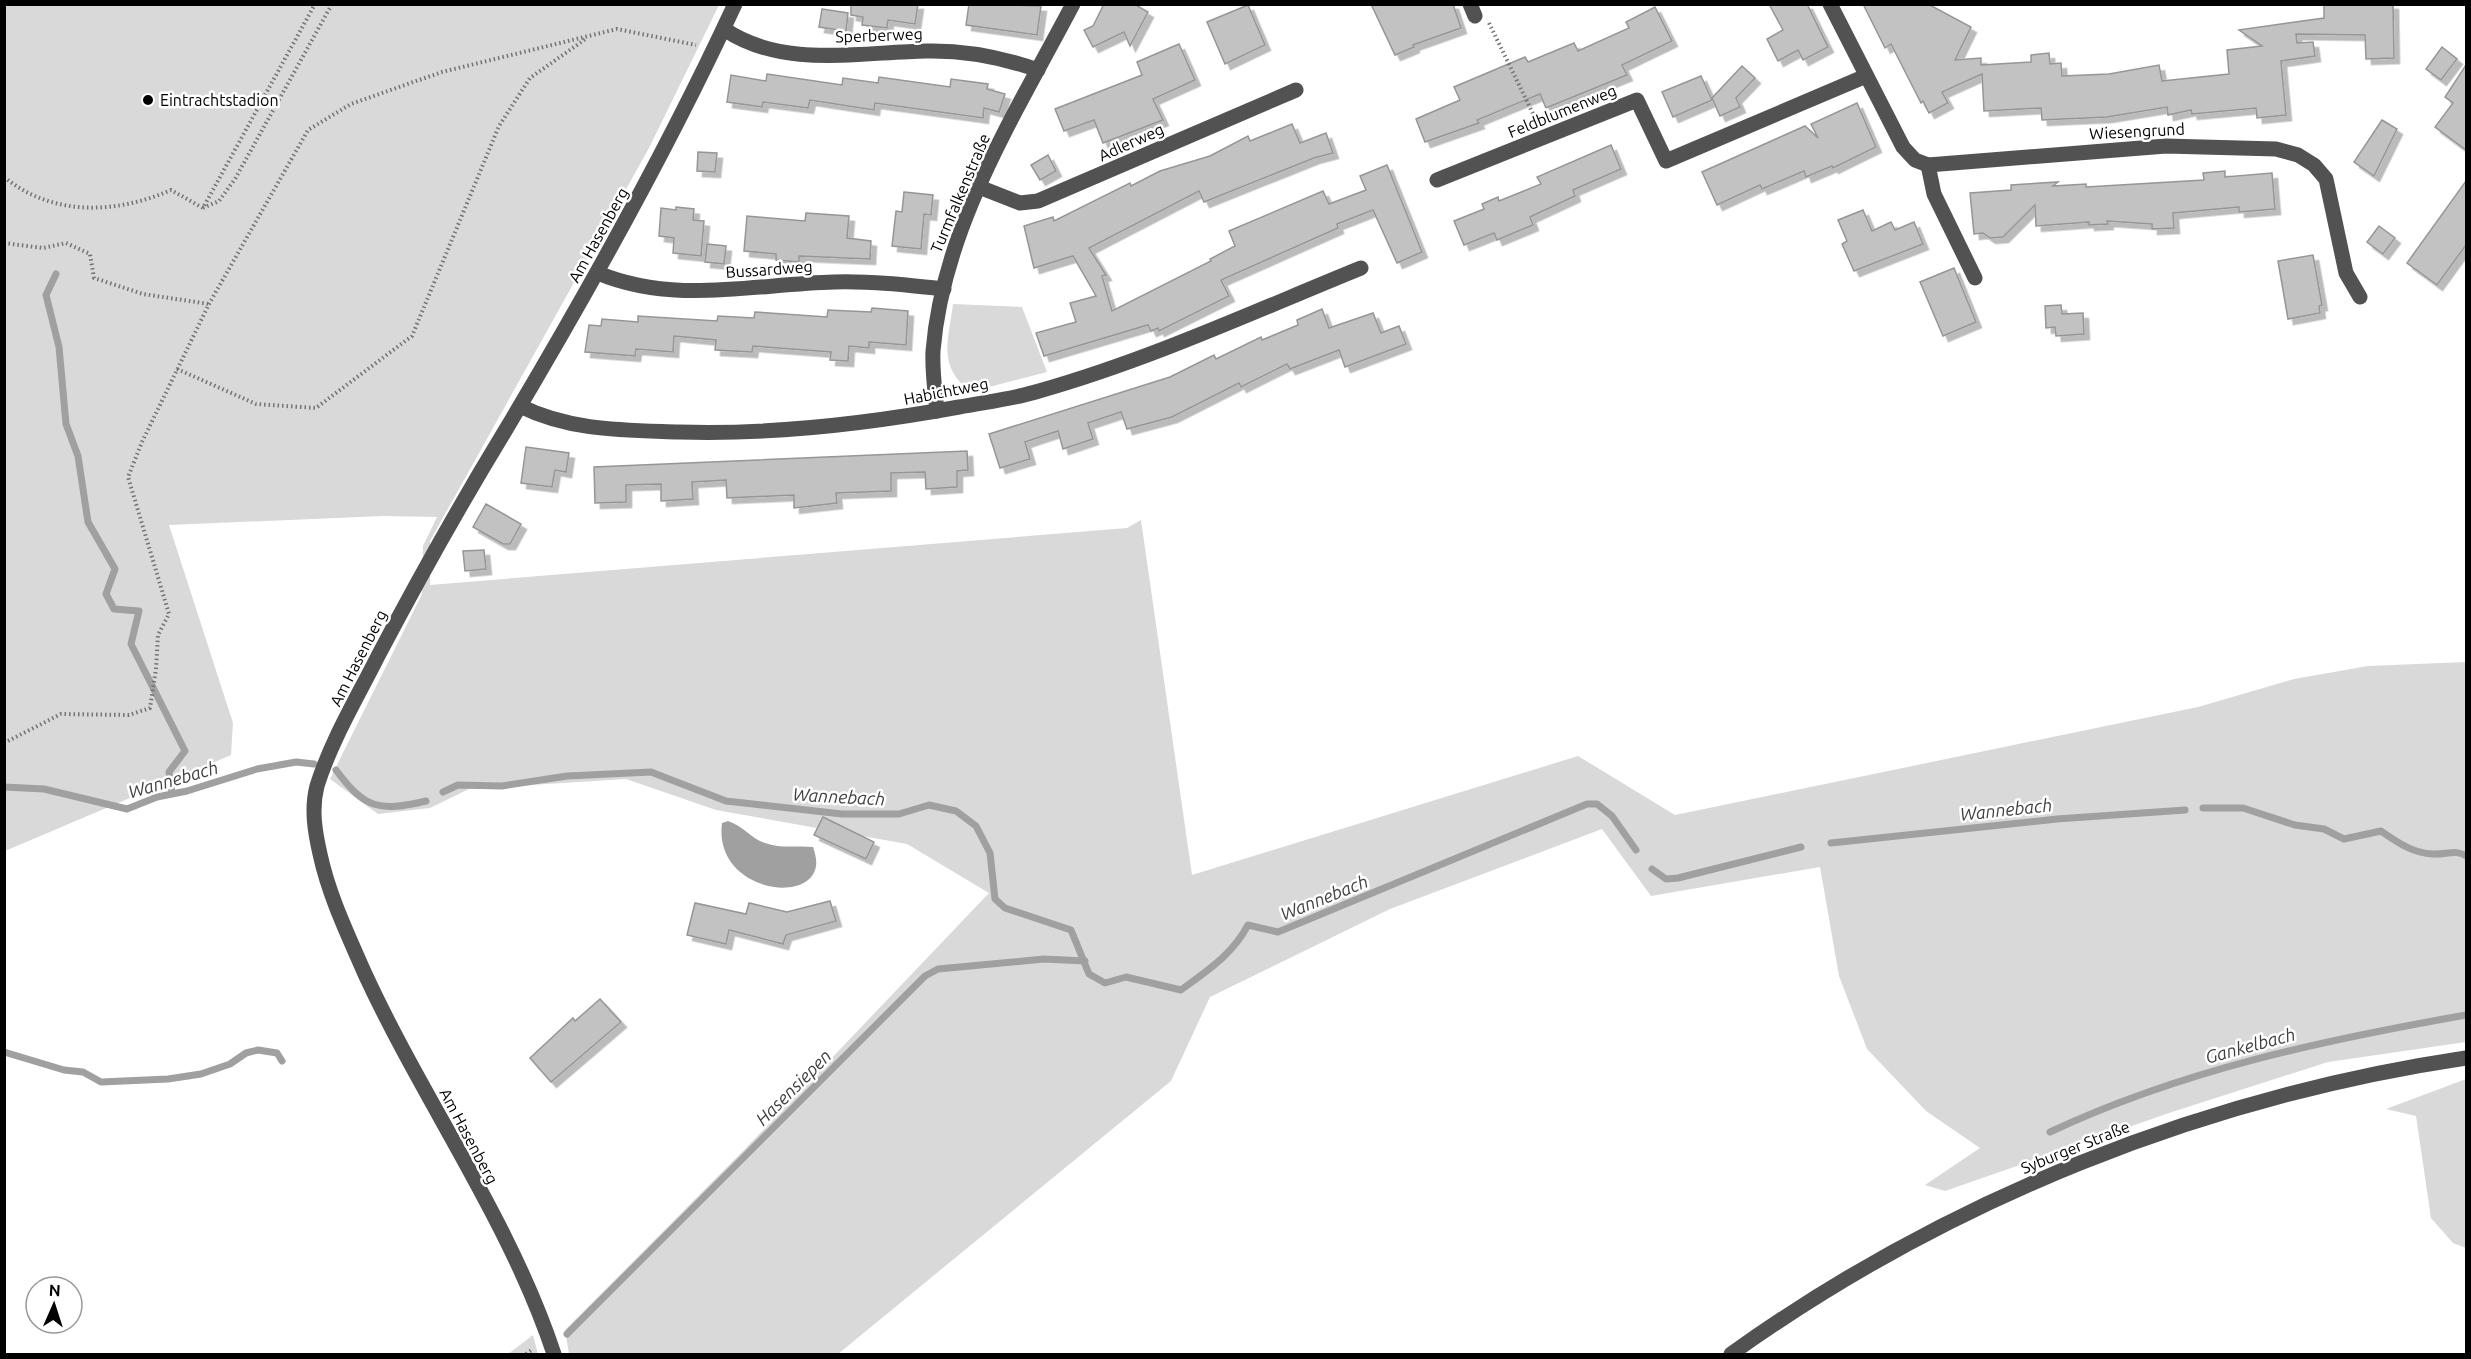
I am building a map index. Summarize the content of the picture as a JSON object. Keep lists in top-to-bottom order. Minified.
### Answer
{"streets":{"street":["Sperberweg","Feldblumenweg","Wiesengrund","Adlerweg","Turmfalkenstraße","Am Hasenberg","Bussardweg","Habichtweg","Syburger Straße"]},"crossings":[["Sperberweg","Turmfalkenstraße"],["Sperberweg","Am Hasenberg"],["Adlerweg","Turmfalkenstraße"],["Turmfalkenstraße","Bussardweg"],["Turmfalkenstraße","Habichtweg"],["Am Hasenberg","Bussardweg"],["Am Hasenberg","Habichtweg"]],"water":["Wannebach","Gankelbach","Hasensiepen"],"places":["Eintrachtstadion"],"north":"top"}
